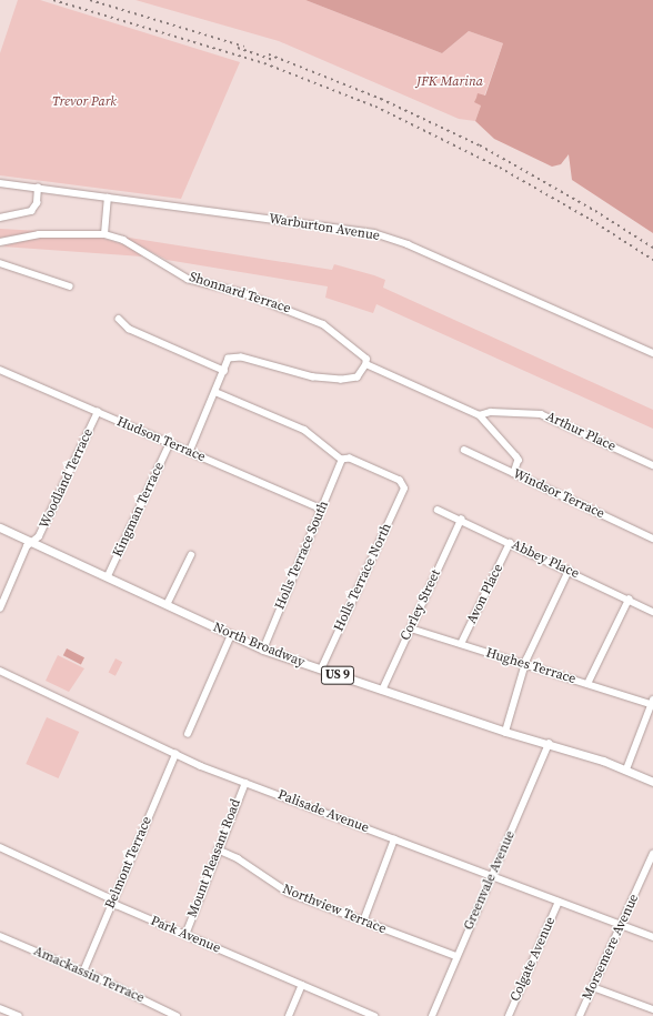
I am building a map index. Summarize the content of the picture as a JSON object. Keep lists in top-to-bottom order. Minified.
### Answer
{"streets":{"main road":["North Broadway","US 9"],"street":["Warburton Avenue","Shonnard Terrace","Arthur Place","Hudson Terrace","Woodland Terrace","Windsor Terrace","Kingman Terrace","Holls Terrace South","Abbey Place","Holls Terrace North","Avon Place","Corley Street","Hughes Terrace","Palisade Avenue","Mount Pleasant Road","Belmont Terrace","Greenvale Avenue","Northview Terrace","Park Avenue","Morsemere Avenue","Colgate Avenue","Amackassin Terrace"]},"crossings":[["Hudson Terrace","Woodland Terrace"],["Hudson Terrace","Kingman Terrace"],["Hudson Terrace","Holls Terrace South"],["Woodland Terrace","North Broadway"],["Kingman Terrace","North Broadway"],["Holls Terrace South","Holls Terrace North"],["Holls Terrace South","North Broadway"],["Abbey Place","Avon Place"],["Abbey Place","Corley Street"],["Holls Terrace North","North Broadway"],["Avon Place","Hughes Terrace"],["Corley Street","North Broadway"],["Corley Street","Hughes Terrace"],["North Broadway","Greenvale Avenue"],["Palisade Avenue","Mount Pleasant Road"],["Palisade Avenue","Belmont Terrace"],["Palisade Avenue","Greenvale Avenue"],["Palisade Avenue","Morsemere Avenue"],["Palisade Avenue","Colgate Avenue"],["Mount Pleasant Road","Northview Terrace"],["Mount Pleasant Road","Park Avenue"],["Belmont Terrace","Park Avenue"],["Belmont Terrace","Amackassin Terrace"],["Greenvale Avenue","Northview Terrace"]],"parks":["JFK Marina","Trevor Park"]}
